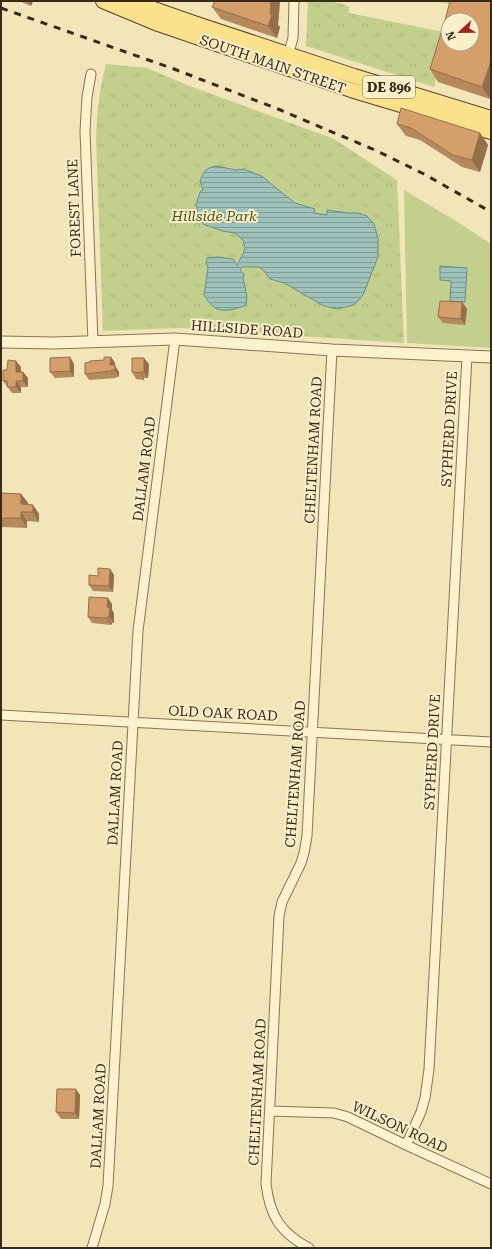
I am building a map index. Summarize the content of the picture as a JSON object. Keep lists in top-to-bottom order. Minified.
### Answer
{"streets":{"main road":["SOUTH MAIN STREET","DE 896"],"street":["FOREST LANE","HILLSIDE ROAD","SYPHERD DRIVE","CHELTENHAM ROAD","DALLAM ROAD","OLD OAK ROAD","WILSON ROAD"]},"crossings":[["FOREST LANE","HILLSIDE ROAD"],["HILLSIDE ROAD","SYPHERD DRIVE"],["HILLSIDE ROAD","CHELTENHAM ROAD"],["HILLSIDE ROAD","DALLAM ROAD"],["SYPHERD DRIVE","OLD OAK ROAD"],["SYPHERD DRIVE","WILSON ROAD"],["CHELTENHAM ROAD","OLD OAK ROAD"],["CHELTENHAM ROAD","WILSON ROAD"],["DALLAM ROAD","OLD OAK ROAD"]],"parks":["Hillside Park"],"north":"left"}
